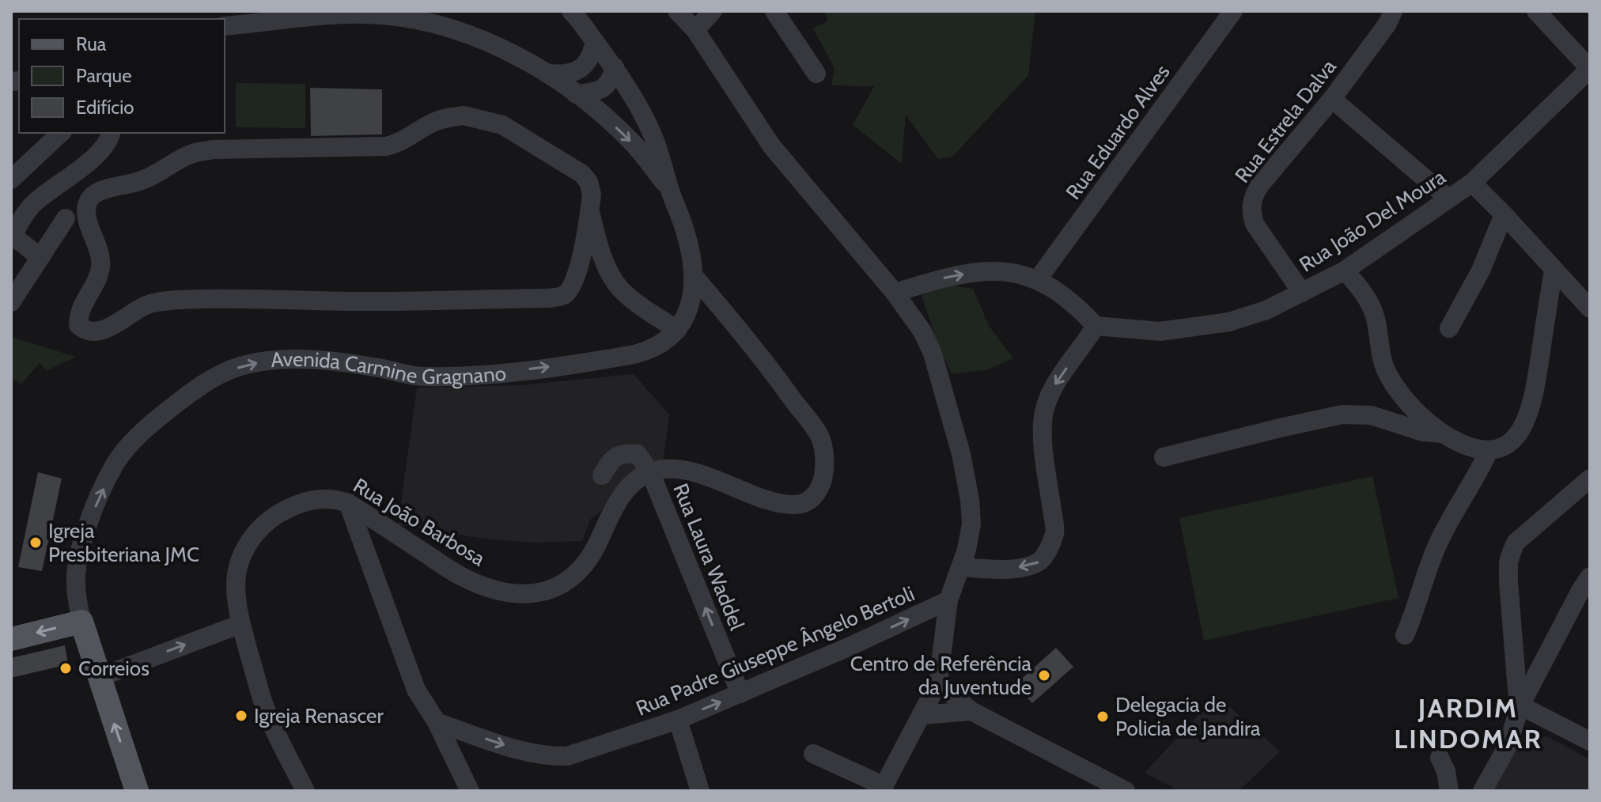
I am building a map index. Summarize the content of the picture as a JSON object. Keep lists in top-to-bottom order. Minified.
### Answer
{"streets":{"main road":["Avenida Carmine Gragnano"],"street":["Rua Estrela Dalva","Rua Eduardo Alves","Rua João Del Moura","Rua João Barbosa","Rua Laura Waddel","Rua Padre Giuseppe Ângelo Bertoli"]},"crossings":[["Rua Estrela Dalva","Rua João Del Moura"],["Rua João Barbosa","Rua Laura Waddel"],["Rua Laura Waddel","Rua Padre Giuseppe Ângelo Bertoli"]],"one_way":["Rua Laura Waddel","Rua Padre Giuseppe Ângelo Bertoli"],"districts":["JARDIM LINDOMAR"],"places":["Igreja Presbiteriana JMC","Correios","Centro de Referência da Juventude","Igreja Renascer","Delegacia de Policia de Jandira"],"legend":["Rua","Parque","Edifício"]}
